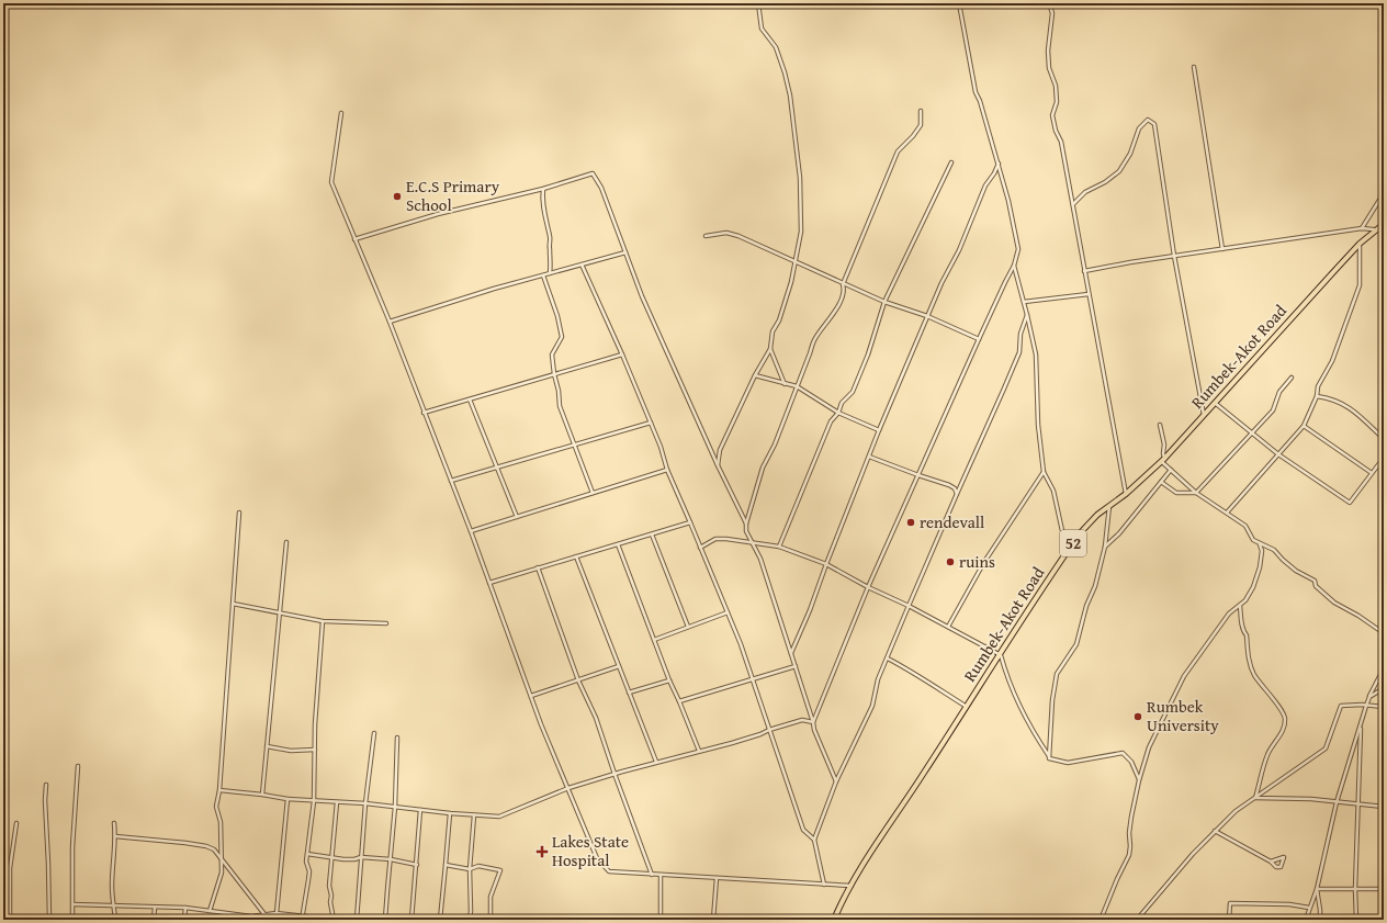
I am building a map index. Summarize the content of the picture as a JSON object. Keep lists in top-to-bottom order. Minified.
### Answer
{"streets":{"main road":["Rumbek-Akot Road","52"]},"places":{"other":["E.C.S Primary School","rendevall","ruins","Rumbek University"],"health":["Lakes State Hospital"]}}
